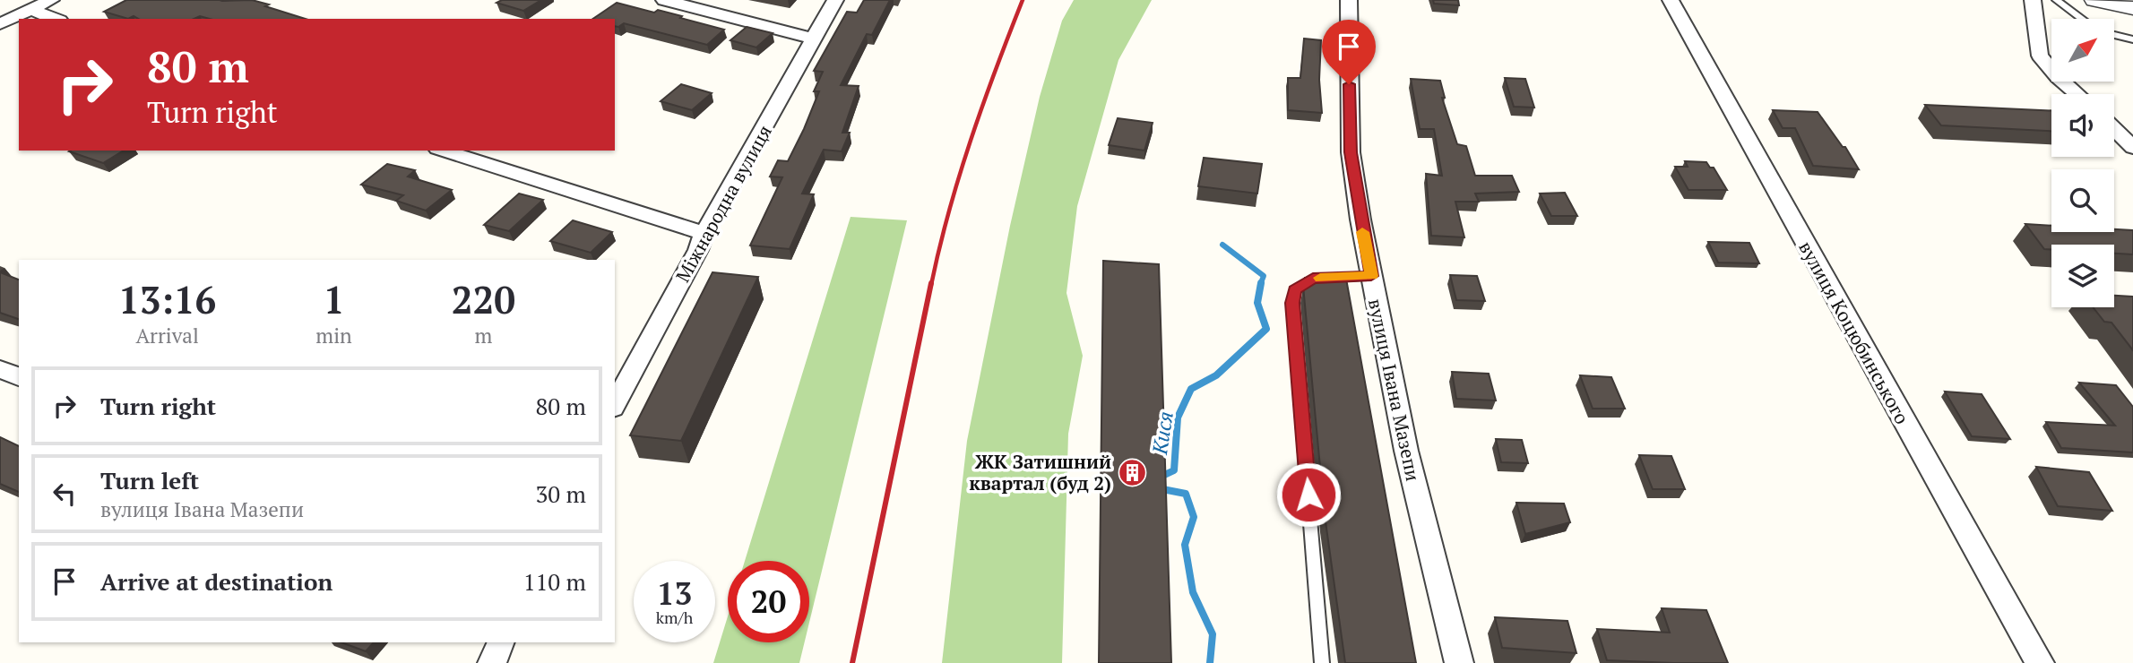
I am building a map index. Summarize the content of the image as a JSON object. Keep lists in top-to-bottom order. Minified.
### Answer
{"streets":{"street":["Міжнародна вулиця","вулиця Коцюбинського","вулиця Івана Мазепи"]},"water":["Кися"],"places":{"building":["ЖК Затишний квартал (буд 2)"]},"north":"top right","page":{"turn":["80 m","Turn right"],"eta":["13:16","Arrival","1","min","220","m"],"list":[{"name":"Turn right","value":"80 m"},{"name":"Turn left","note":"вулиця Івана Мазепи","value":"30 m"},{"name":"Arrive at destination","value":"110 m"}],"speed":"13 km/h","limit":"20"}}
